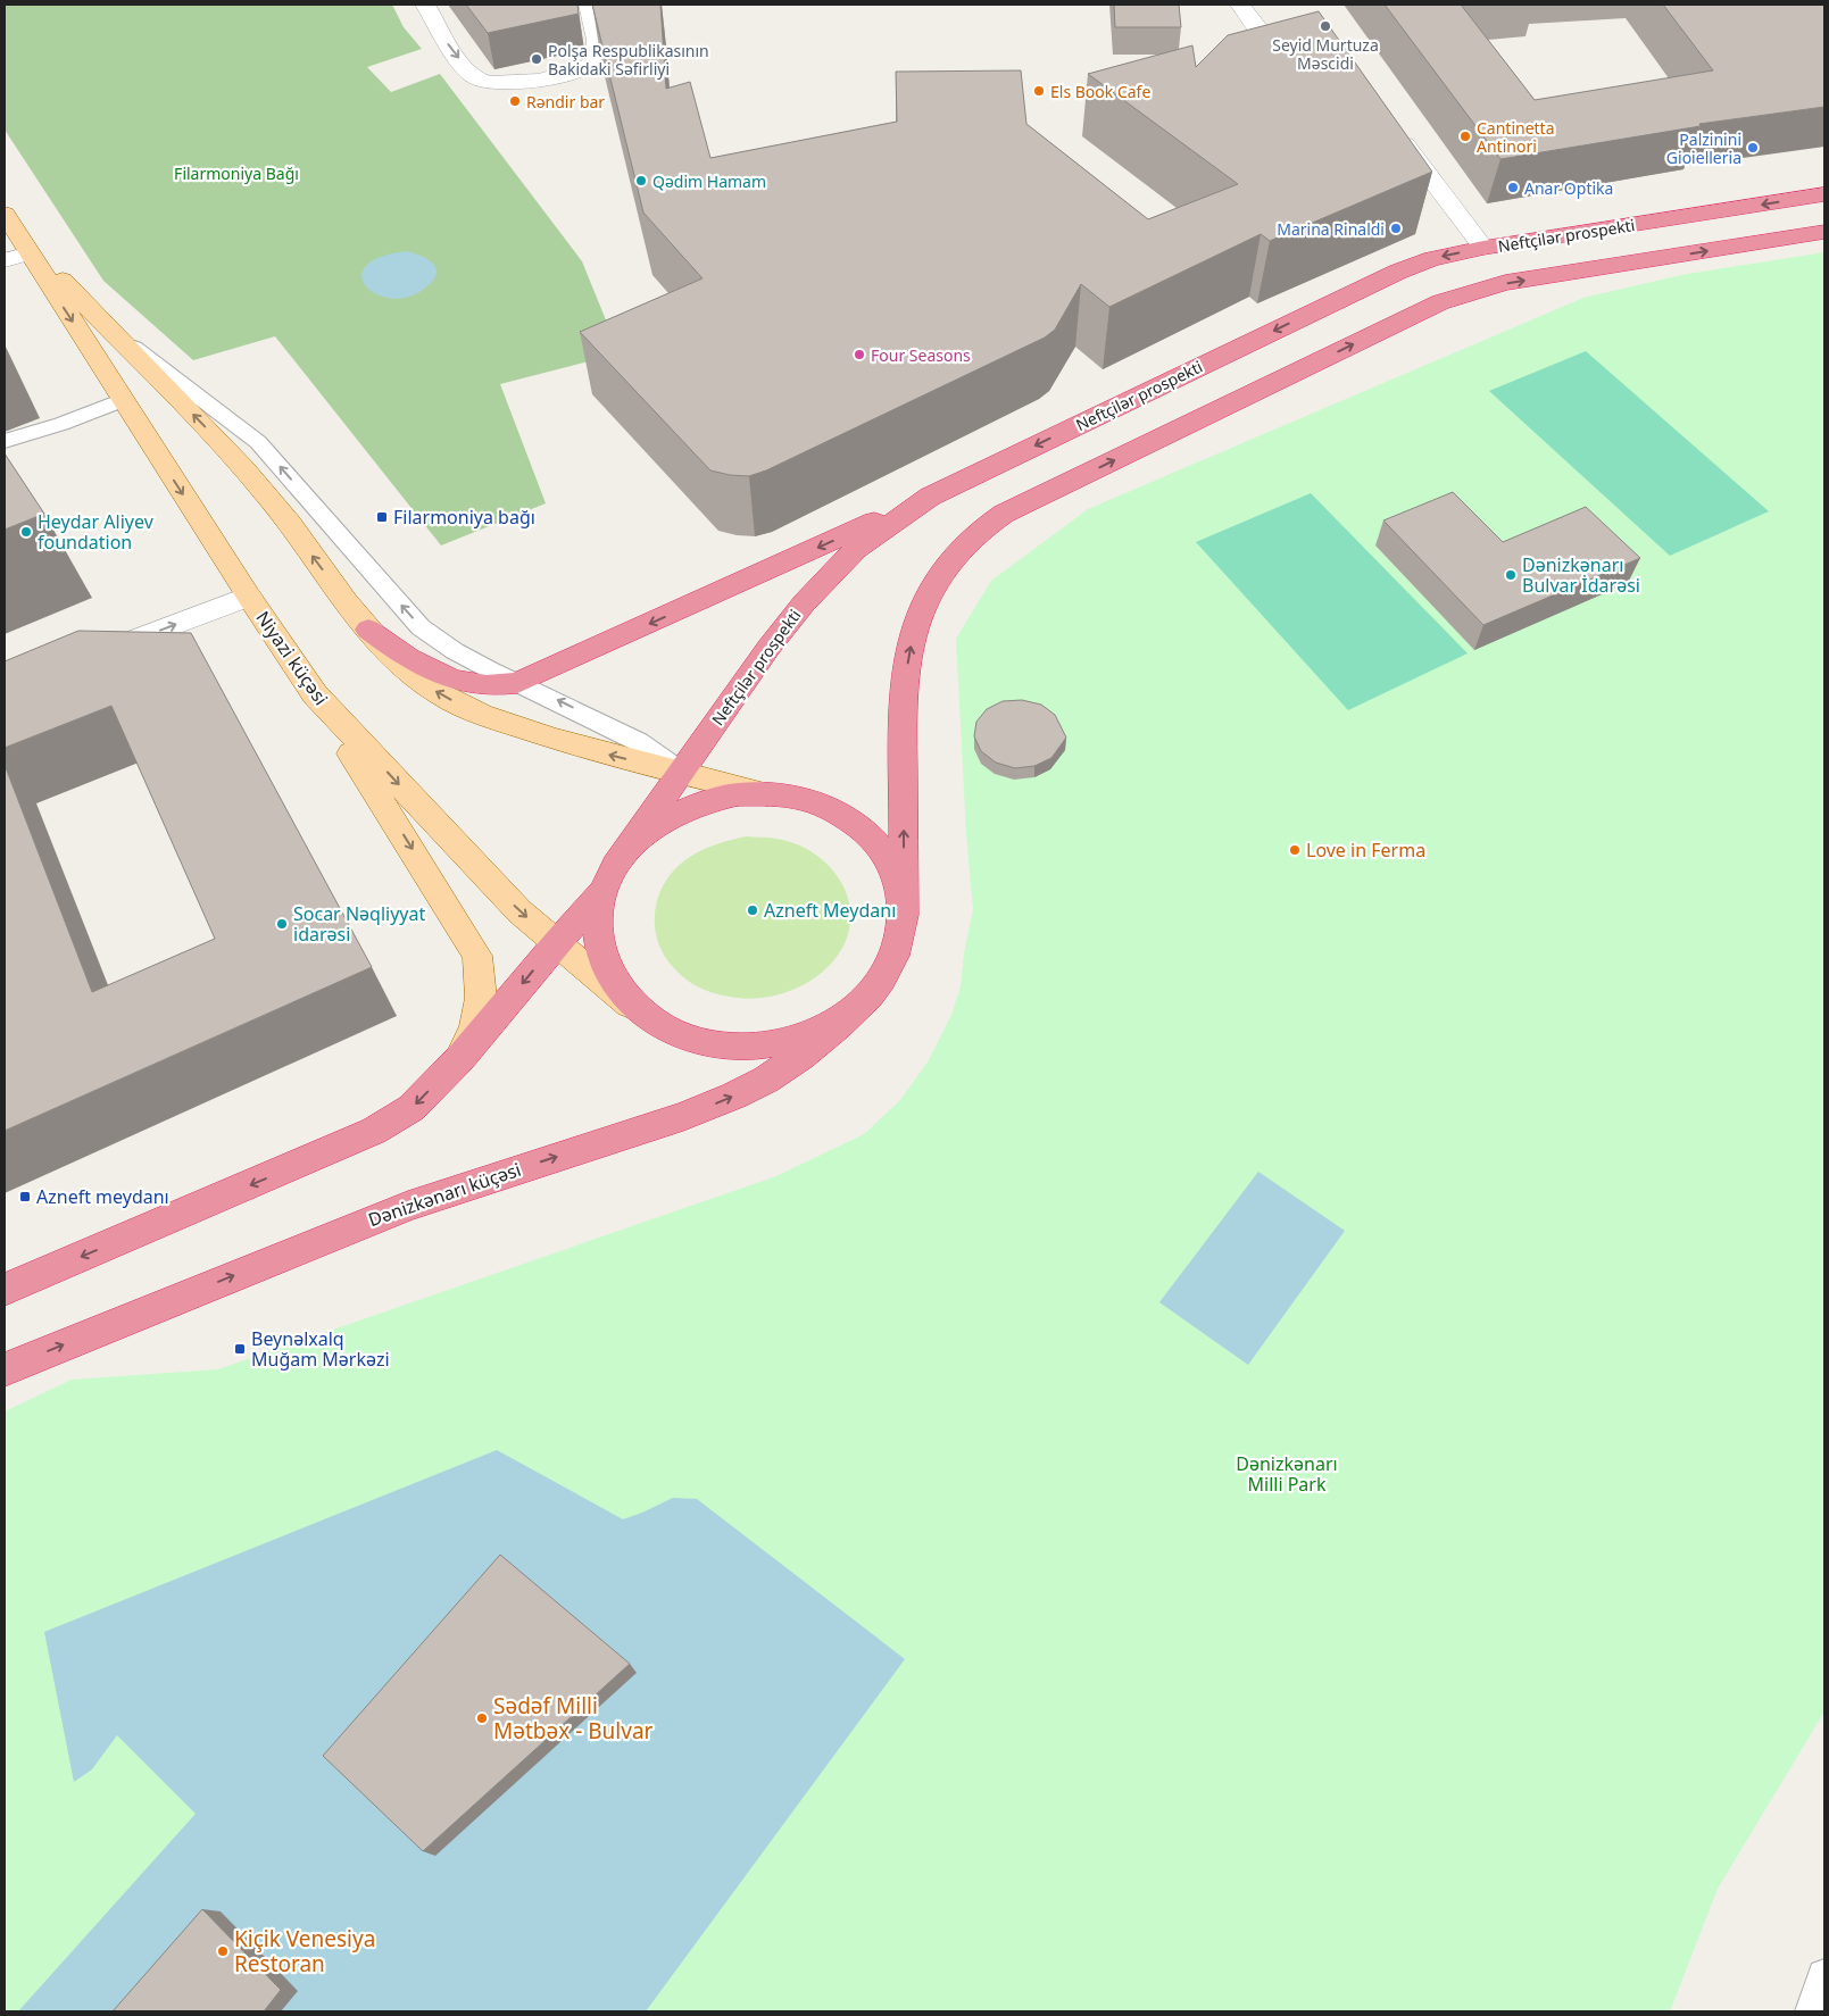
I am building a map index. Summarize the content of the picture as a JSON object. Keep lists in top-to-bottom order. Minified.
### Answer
{"streets":{"highway":["Neftçilər prospekti","Dənizkənarı küçəsi"],"main road":["Niyazi küçəsi"]},"one_way":["Neftçilər prospekti"],"parks":["Filarmoniya Bağı","Dənizkənarı Milli Park"],"places":{"other":["Seyid Murtuza Məscidi","Polşa Respublikasının Bakidaki Səfirliyi","Els Book Cafe","Rəndir bar","Cantinetta Antinori","Palzinini Gioielleria","Qədim Hamam","Anar Optika","Marina Rinaldi","Four Seasons","Heydar Aliyev foundation","Dənizkənarı Bulvar İdarəsi","Love in Ferma","Azneft Meydanı","Socar Nəqliyyat idarəsi","Sədəf Milli Mətbəx - Bulvar","Kiçik Venesiya Restoran"],"transit":["Filarmoniya bağı","Azneft meydanı","Beynəlxalq Muğam Mərkəzi"]}}
